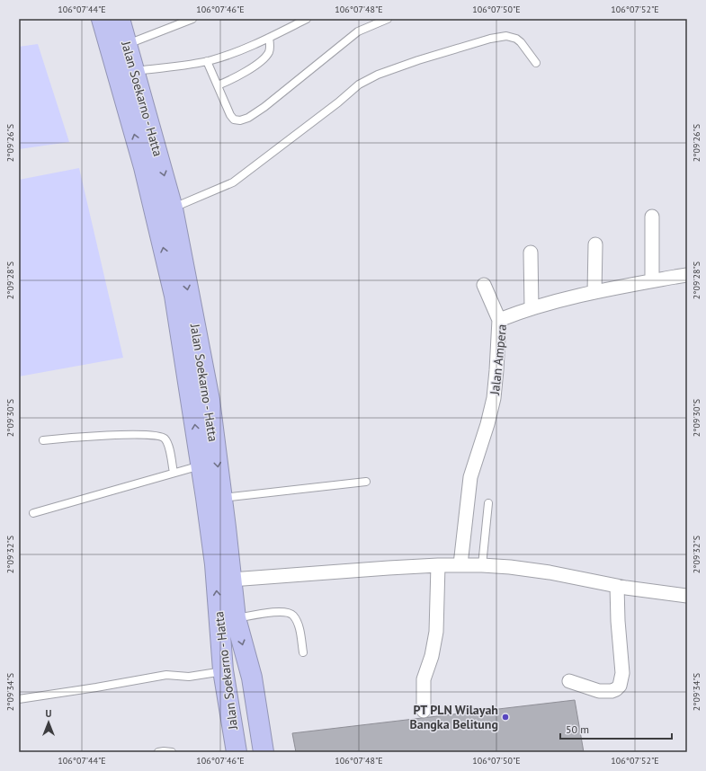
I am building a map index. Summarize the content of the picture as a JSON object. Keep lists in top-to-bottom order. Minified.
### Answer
{"streets":{"highway":["Jalan Soekarno - Hatta"],"street":["Jalan Ampera"]},"places":["PT PLN Wilayah Bangka Belitung"],"scale_bar":"50 m","north":"top","coordinates":["106°07'44\"E","106°07'46\"E","106°07'48\"E","106°07'50\"E","106°07'52\"E","2°09'26\"S","2°09'28\"S","2°09'30\"S","2°09'32\"S","2°09'34\"S"]}
